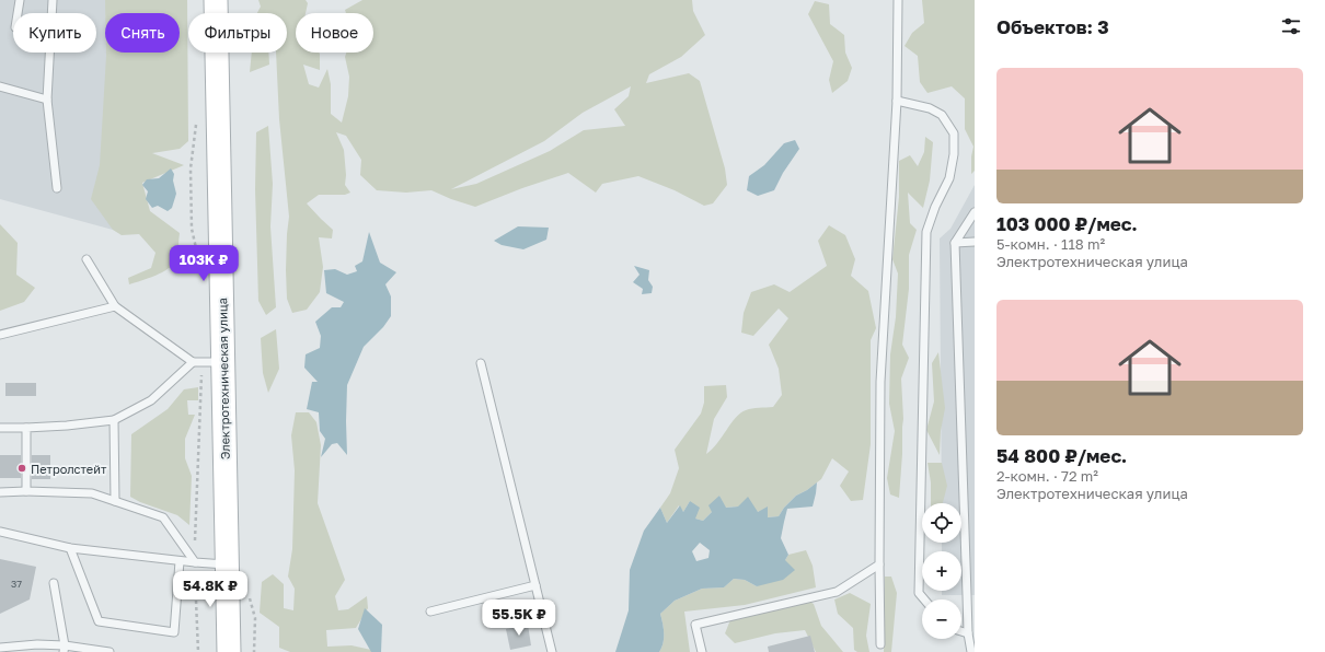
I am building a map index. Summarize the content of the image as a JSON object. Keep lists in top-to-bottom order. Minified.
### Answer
{"streets":{"main road":["Электротехническая улица"]},"places":["Петролстейт"],"house_numbers":["37"],"page":{"heading":"Объектов: 3","chip":["Купить","Снять","Фильтры","Новое"],"list":[{"name":"103 000 ₽/мес.","note":"5-комн. · 118 m² · Электротехническая улица"},{"name":"54 800 ₽/мес.","note":"2-комн. · 72 m² · Электротехническая улица"}],"price":["103K ₽","54.8K ₽","55.5K ₽"],"map_buttons":["+","−"]}}
